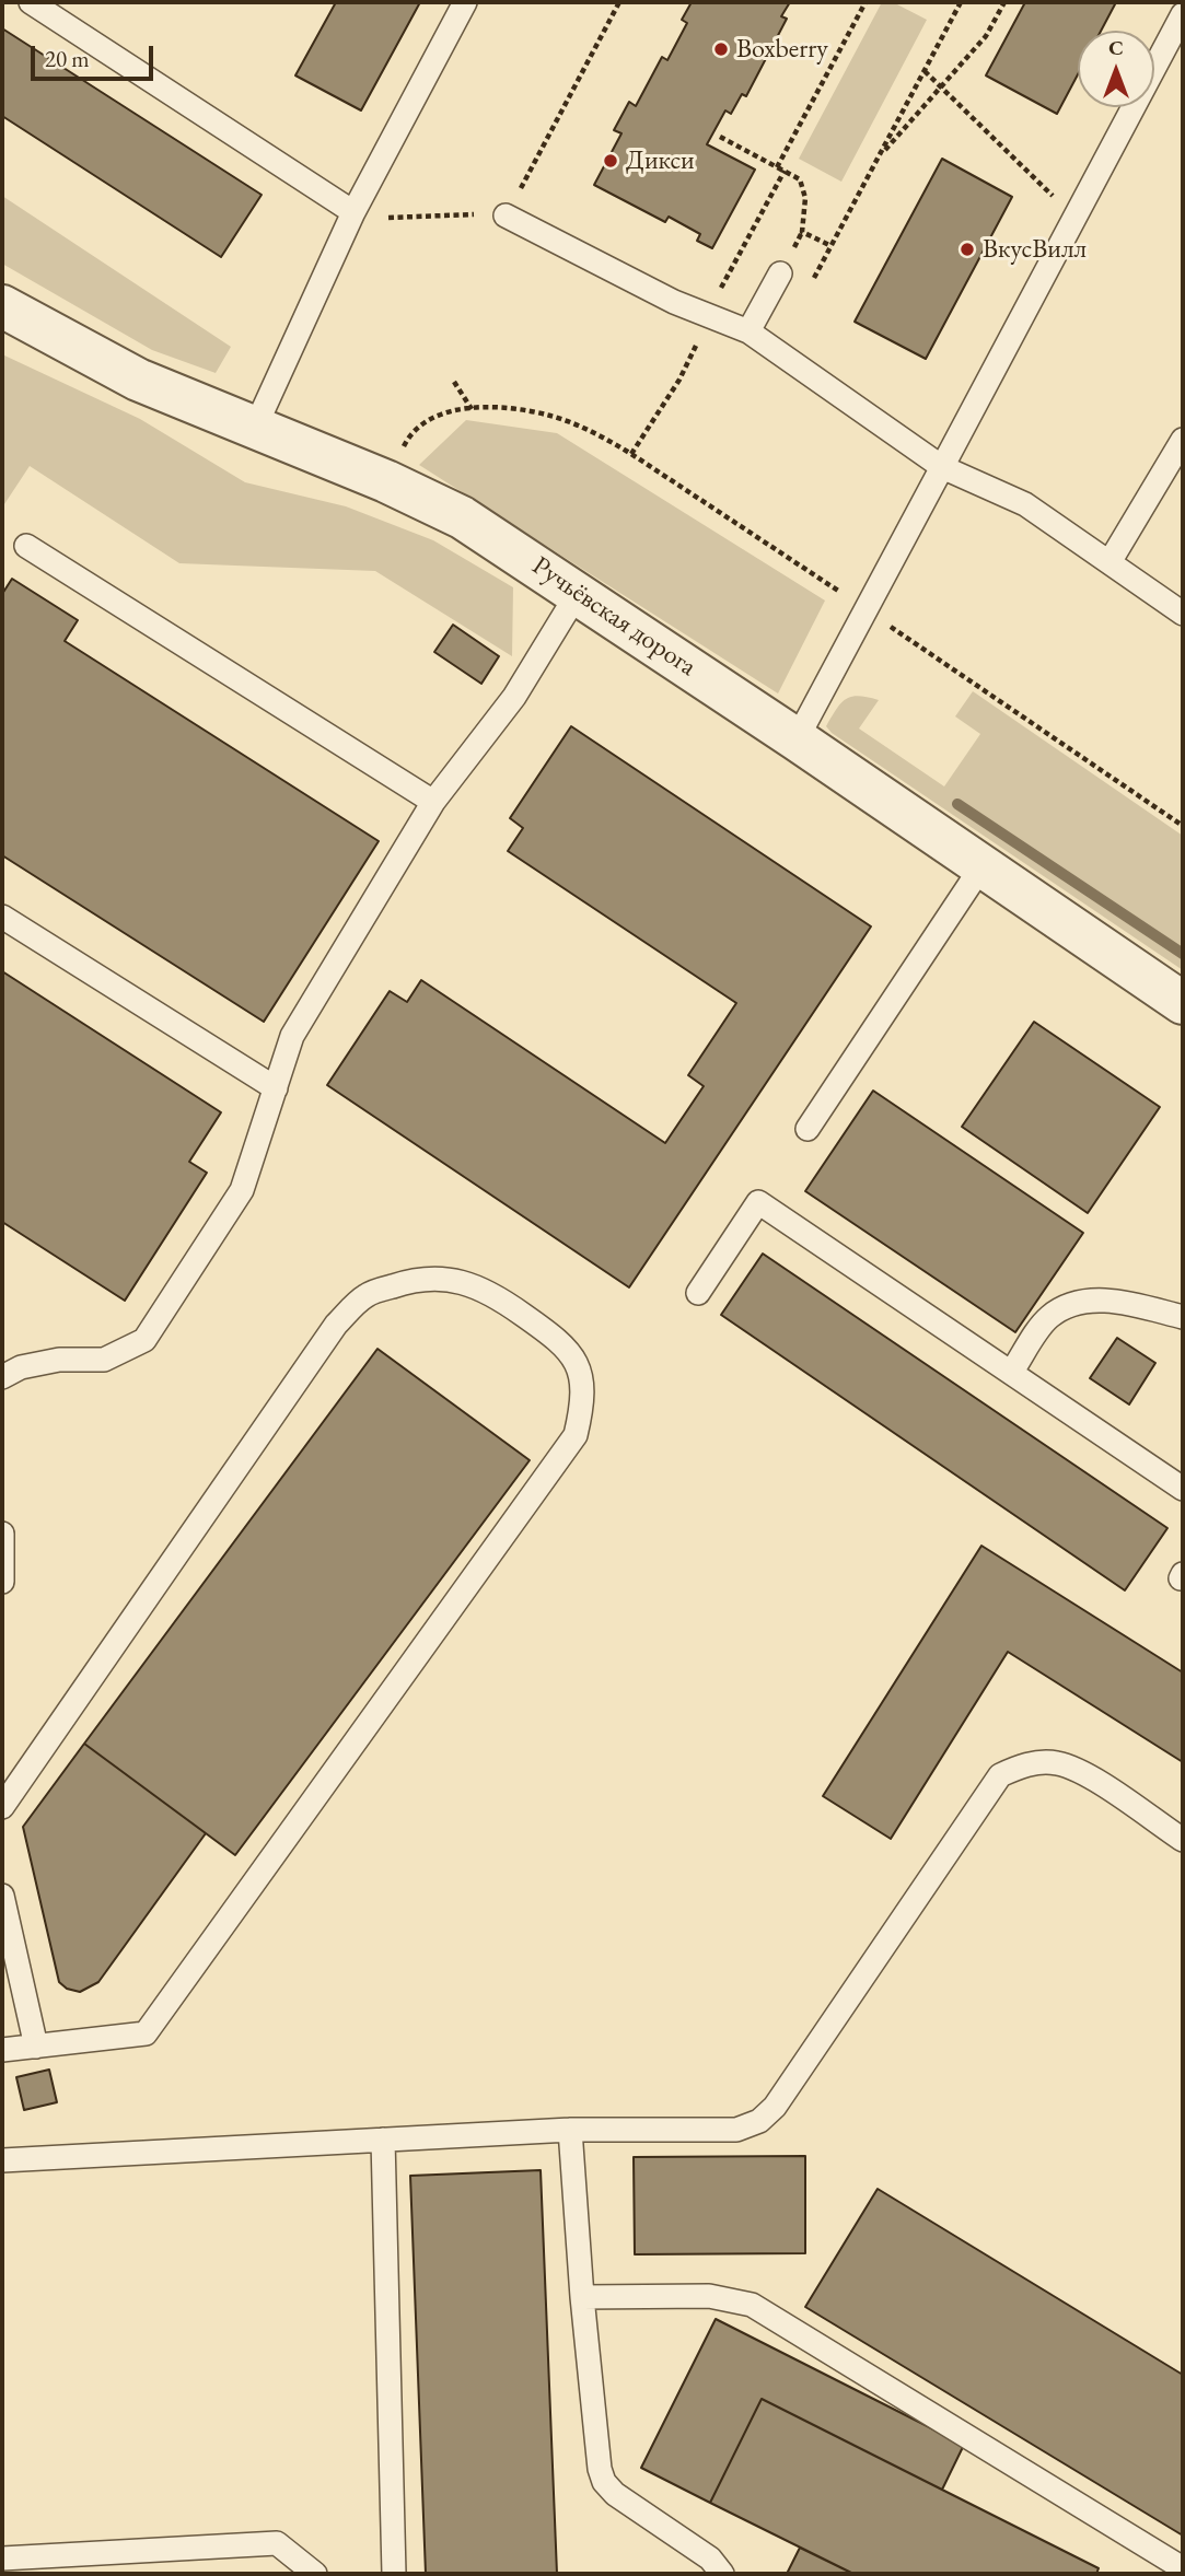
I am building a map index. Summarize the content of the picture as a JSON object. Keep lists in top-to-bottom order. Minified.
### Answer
{"streets":{"street":["Ручьёвская дорога"]},"places":["Boxberry","Дикси","ВкусВилл"],"scale_bar":"20 m","north":"top"}
